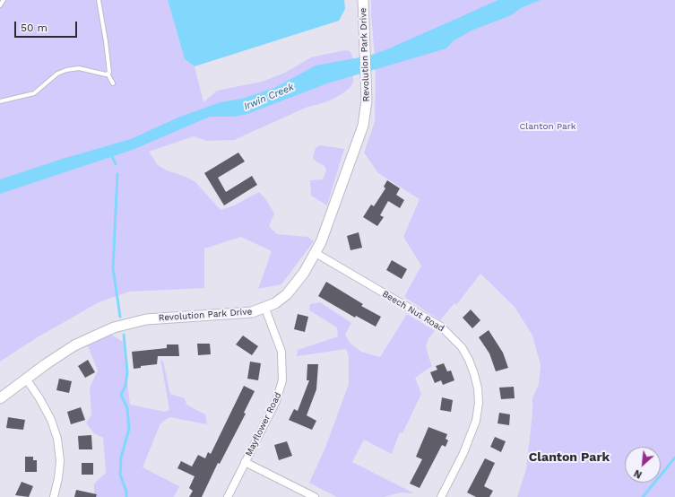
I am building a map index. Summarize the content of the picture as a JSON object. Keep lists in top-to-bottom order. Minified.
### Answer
{"streets":{"street":["Revolution Park Drive","Beech Nut Road","Mayflower Road"]},"crossings":[["Revolution Park Drive","Beech Nut Road"],["Revolution Park Drive","Mayflower Road"]],"districts":["Clanton Park"],"water":["Irwin Creek"],"parks":["Clanton Park"],"scale_bar":"50 m","north":"bottom left"}
